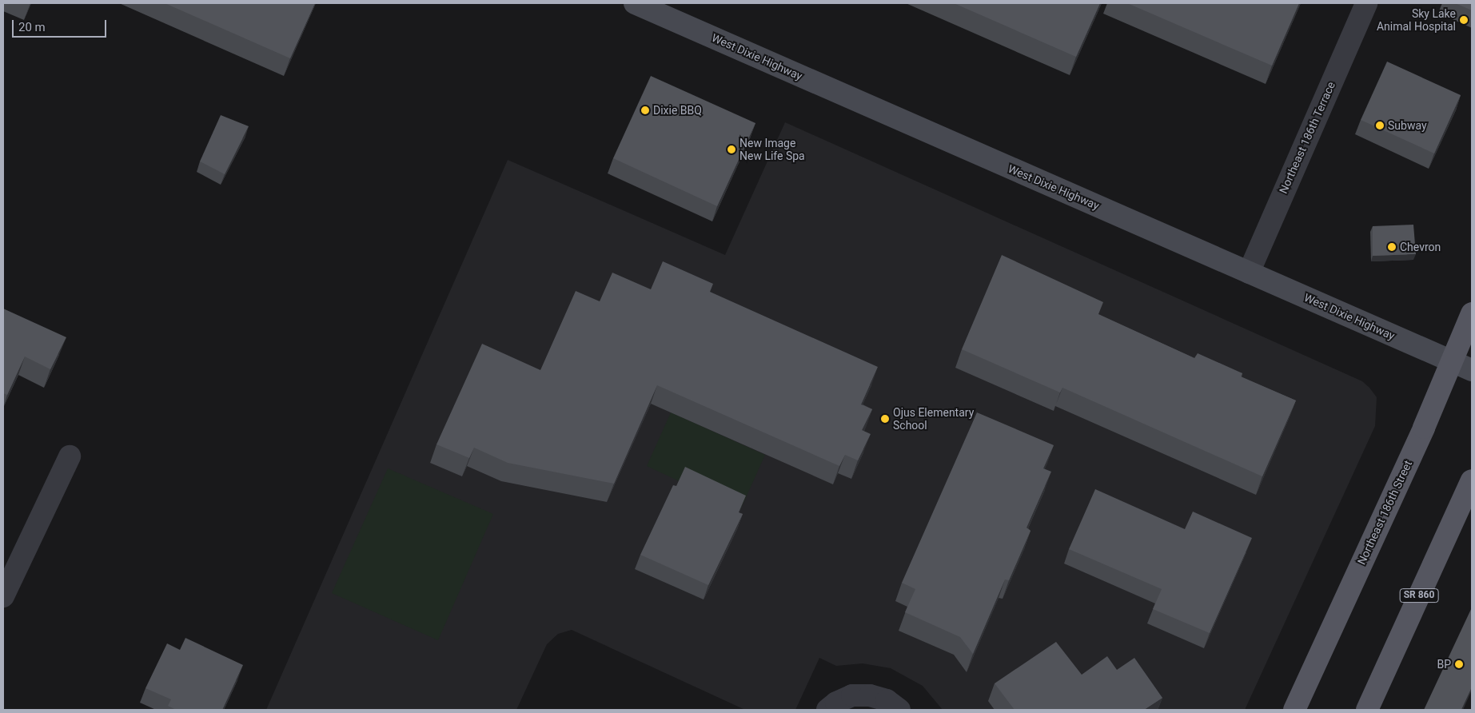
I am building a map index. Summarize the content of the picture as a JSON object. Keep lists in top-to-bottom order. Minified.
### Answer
{"streets":{"main road":["Northeast 186th Street","SR 860"],"street":["West Dixie Highway","Northeast 186th Terrace"]},"crossings":[["West Dixie Highway","Northeast 186th Terrace"],["West Dixie Highway","Northeast 186th Street"]],"places":["Sky Lake Animal Hospital","Dixie BBQ","Subway","New Image New Life Spa","Chevron","Ojus Elementary School","BP"],"scale_bar":"20 m"}
